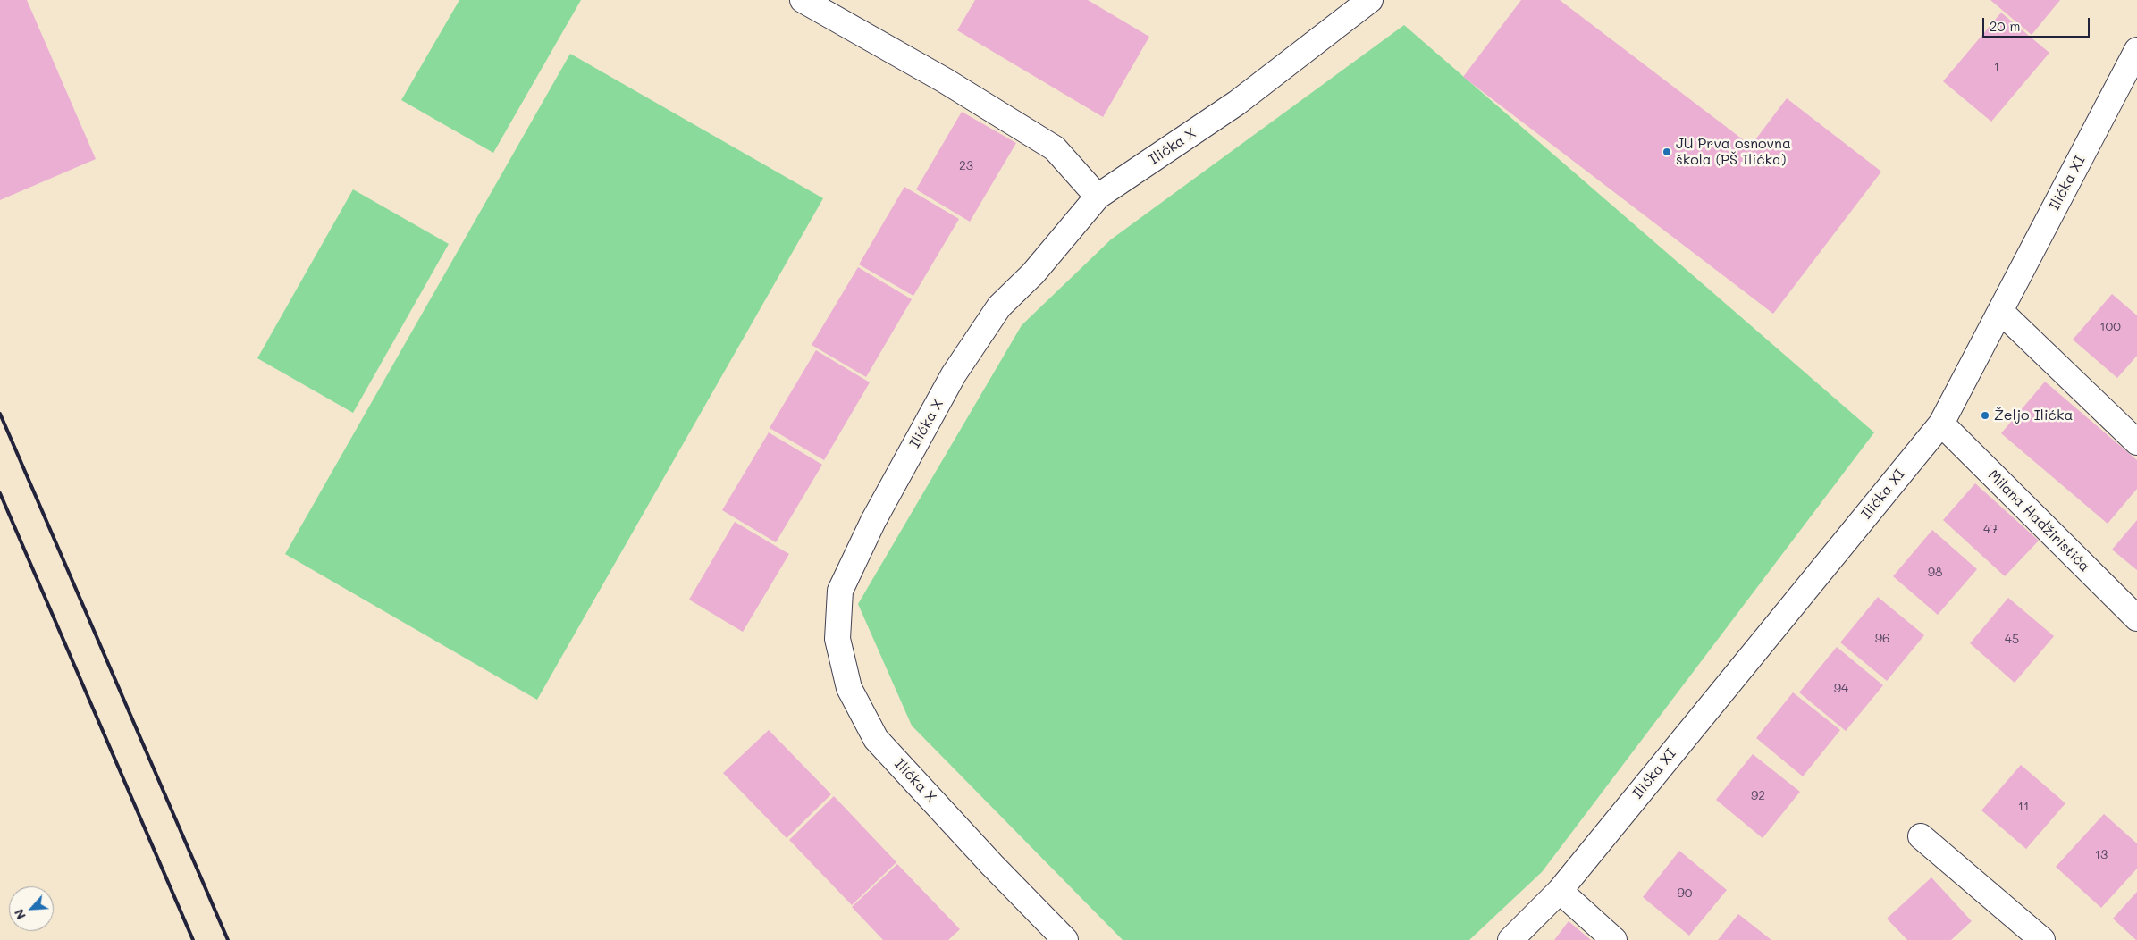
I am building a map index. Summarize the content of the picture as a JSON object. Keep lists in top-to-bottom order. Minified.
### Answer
{"streets":{"street":["Ilićka X","Ilićka XI","Milana Hadžiristića"]},"crossings":[["Ilićka XI","Milana Hadžiristića"]],"places":["JU Prva osnovna škola (PŠ Ilićka)","Željo Ilićka"],"house_numbers":["1","23","100","47","98","96","45","94","92","11","13","90"],"scale_bar":"20 m","north":"bottom left"}
